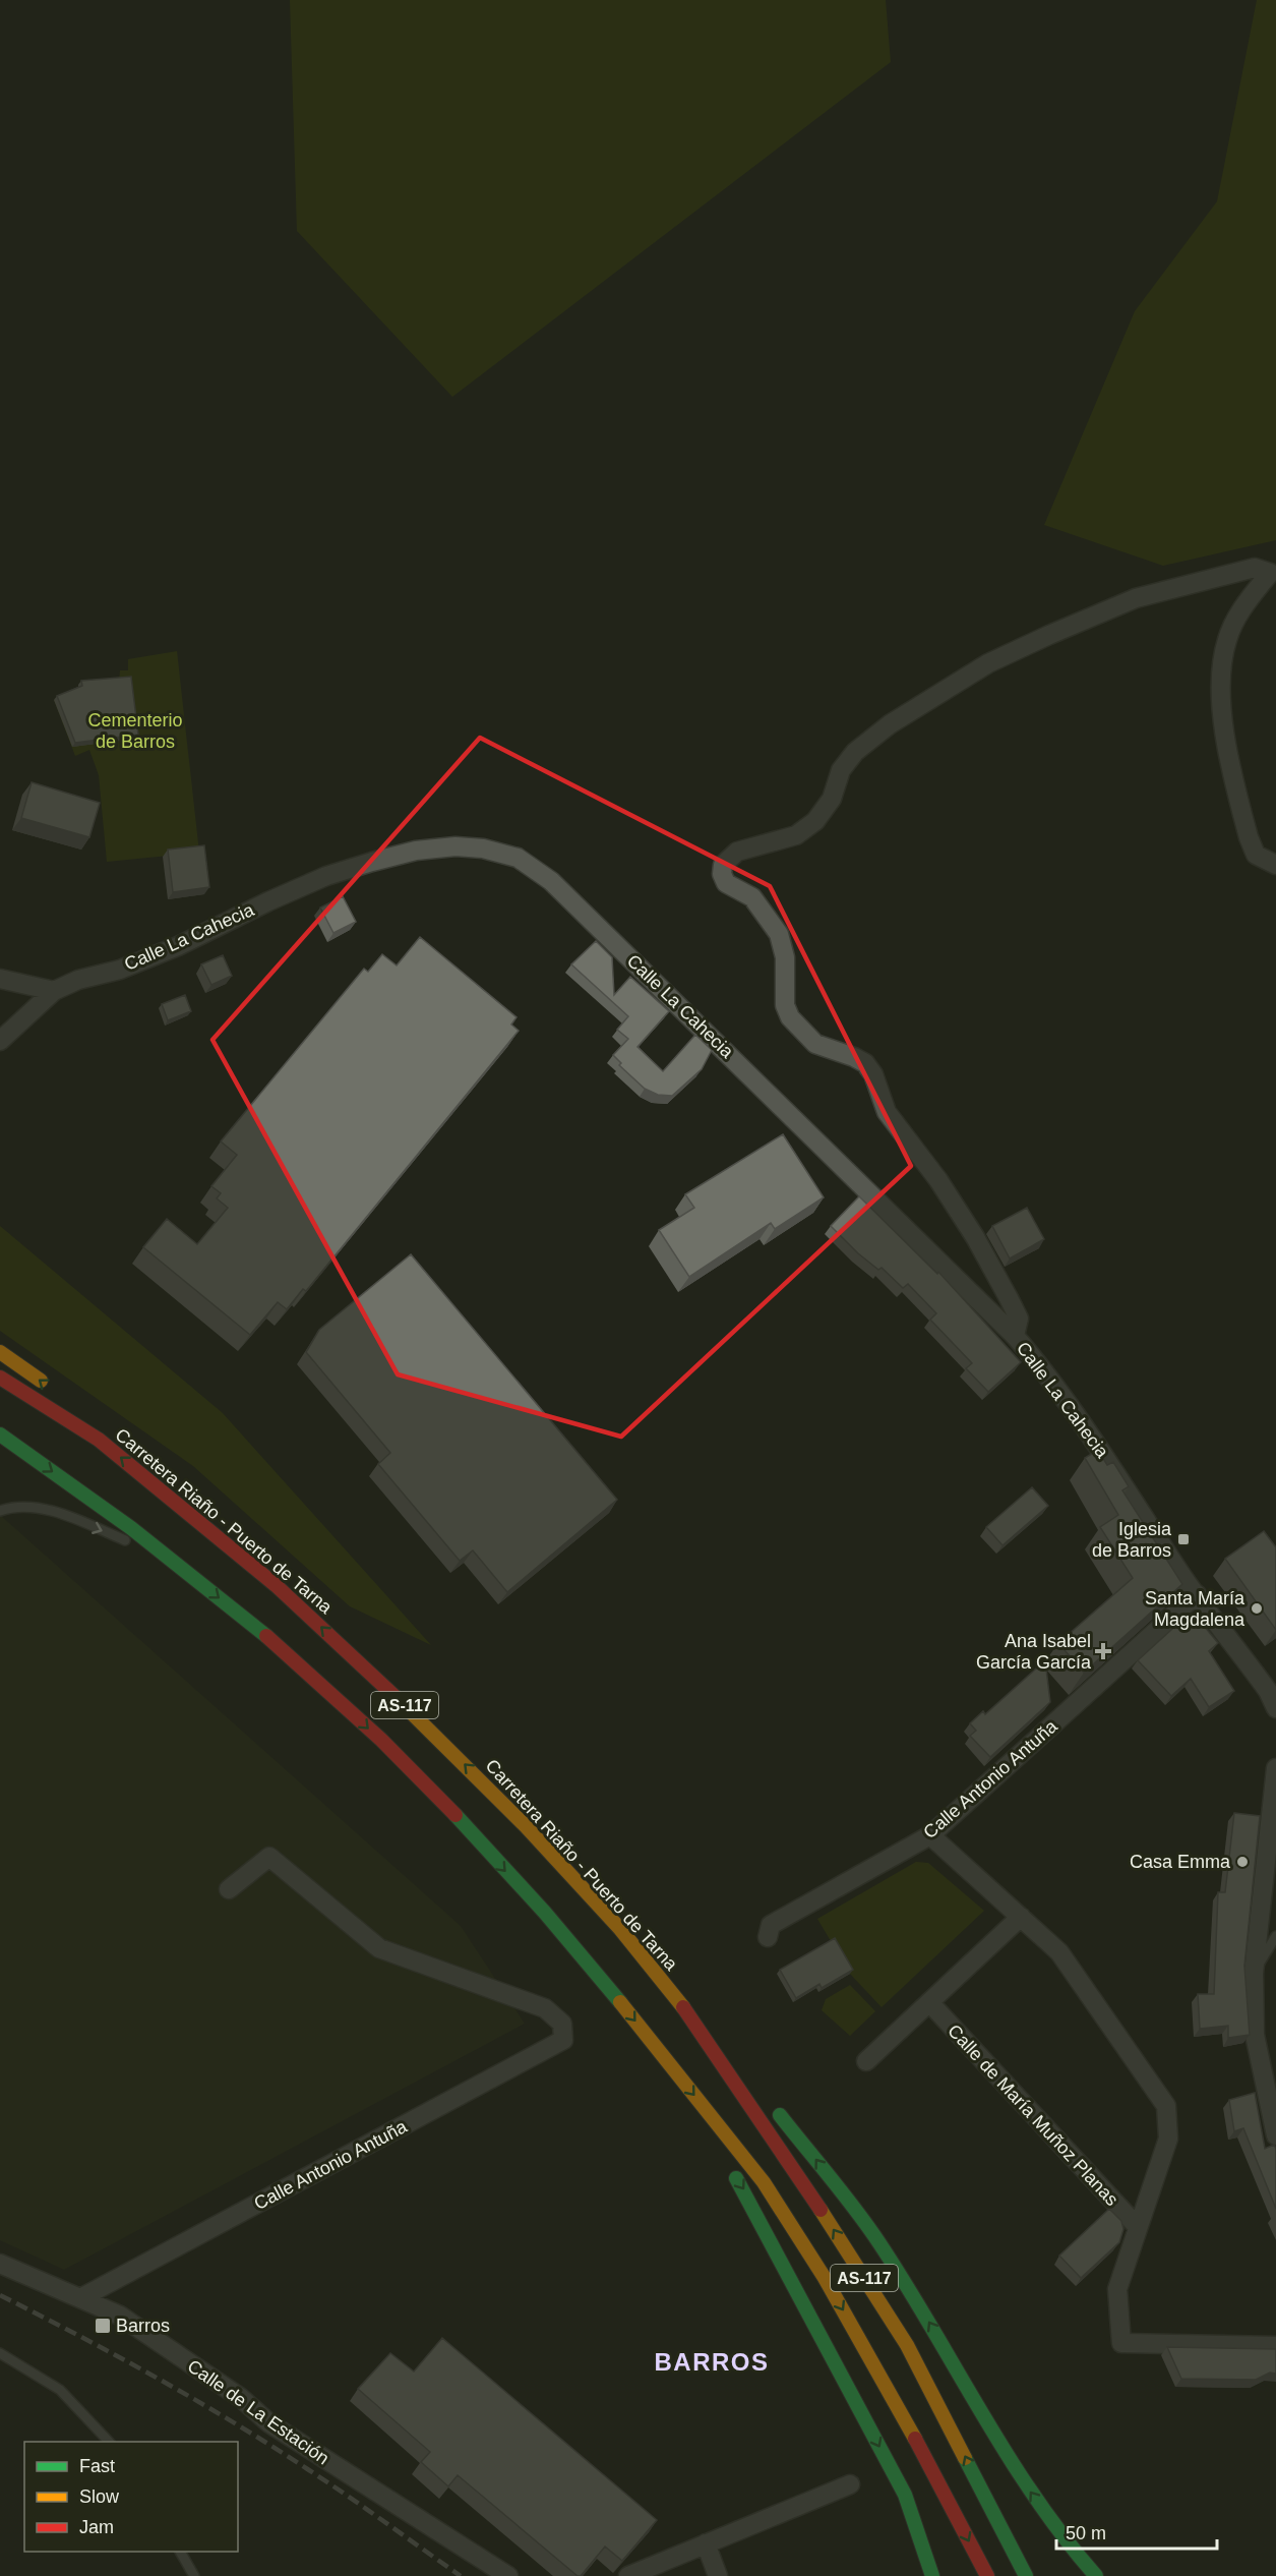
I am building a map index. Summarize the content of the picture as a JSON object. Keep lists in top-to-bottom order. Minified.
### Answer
{"streets":{"highway":["Carretera Riaño - Puerto de Tarna","AS-117"],"street":["Calle La Cahecia","Calle Antonio Antuña","Calle de María Muñoz Planas","Calle de La Estación"]},"crossings":[["Calle La Cahecia","Calle Antonio Antuña"],["Calle Antonio Antuña","Calle de La Estación"]],"districts":["BARROS"],"parks":["Cementerio de Barros"],"places":{"transit":["Iglesia de Barros","Barros"],"other":["Santa María Magdalena","Casa Emma"],"health":["Ana Isabel García García"]},"legend":["Fast","Slow","Jam"],"scale_bar":"50 m"}
